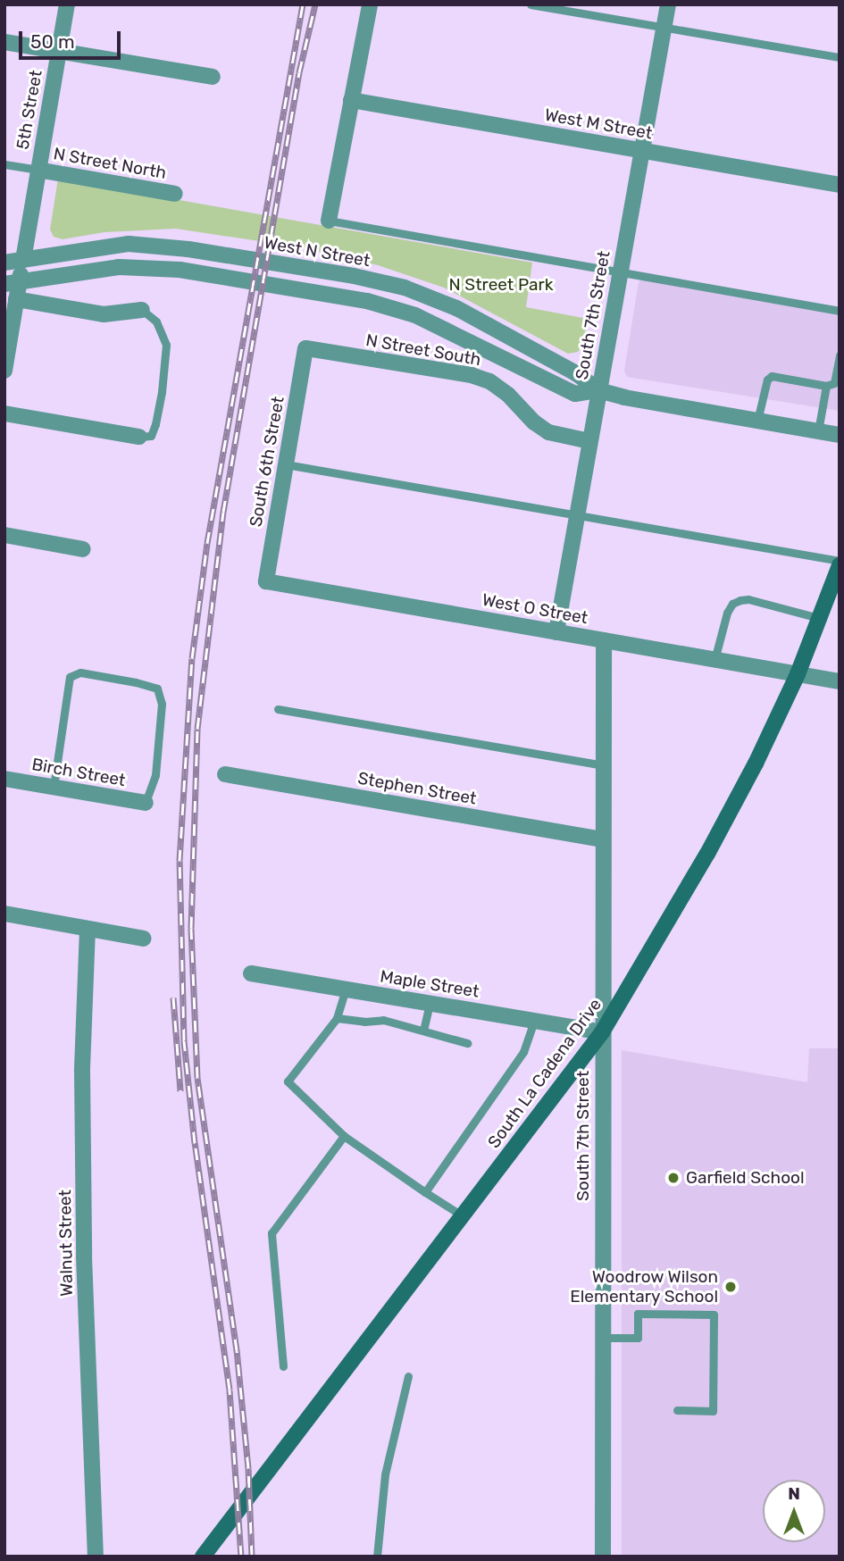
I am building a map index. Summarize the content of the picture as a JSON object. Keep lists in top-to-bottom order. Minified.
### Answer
{"streets":{"main road":["South La Cadena Drive"],"street":["5th Street","West M Street","N Street North","West N Street","South 7th Street","N Street South","South 6th Street","West O Street","Birch Street","Stephen Street","Maple Street","Walnut Street"]},"crossings":[["5th Street","N Street North"],["5th Street","West N Street"],["West M Street","South 7th Street"],["West N Street","South 7th Street"],["South 7th Street","N Street South"],["South 7th Street","West O Street"],["South 7th Street","Stephen Street"],["South 7th Street","Maple Street"],["South 7th Street","South La Cadena Drive"],["N Street South","South 6th Street"],["South 6th Street","West O Street"],["West O Street","South La Cadena Drive"],["Maple Street","South La Cadena Drive"]],"parks":["N Street Park"],"places":["Garfield School","Woodrow Wilson Elementary School"],"scale_bar":"50 m","north":"top"}
